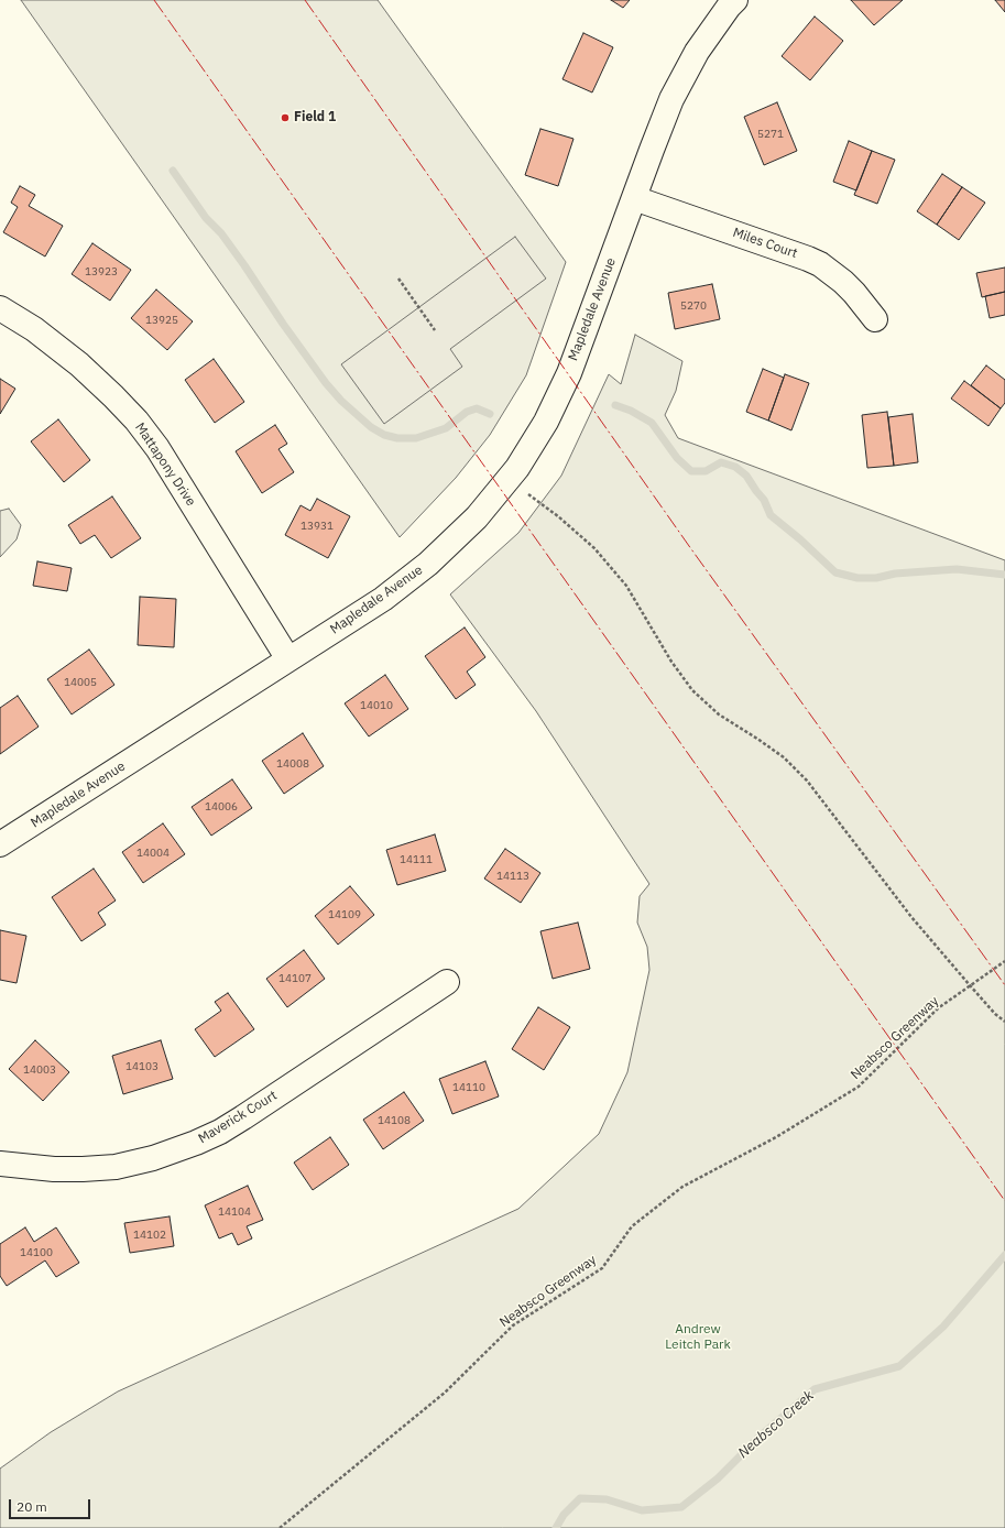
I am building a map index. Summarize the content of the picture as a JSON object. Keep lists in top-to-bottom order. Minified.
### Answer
{"streets":{"street":["Miles Court","Mapledale Avenue","Mattapony Drive","Maverick Court"],"path":["Neabsco Greenway"]},"crossings":[["Miles Court","Mapledale Avenue"],["Mapledale Avenue","Mattapony Drive"]],"water":["Neabsco Creek"],"parks":["Andrew Leitch Park"],"places":["Field 1"],"house_numbers":["5271","13923","5270","13925","13931","14005","14010","14008","14006","14004","14111","14113","14109","14107","14103","14003","14110","14108","14104","14102","14100"],"scale_bar":"20 m"}
